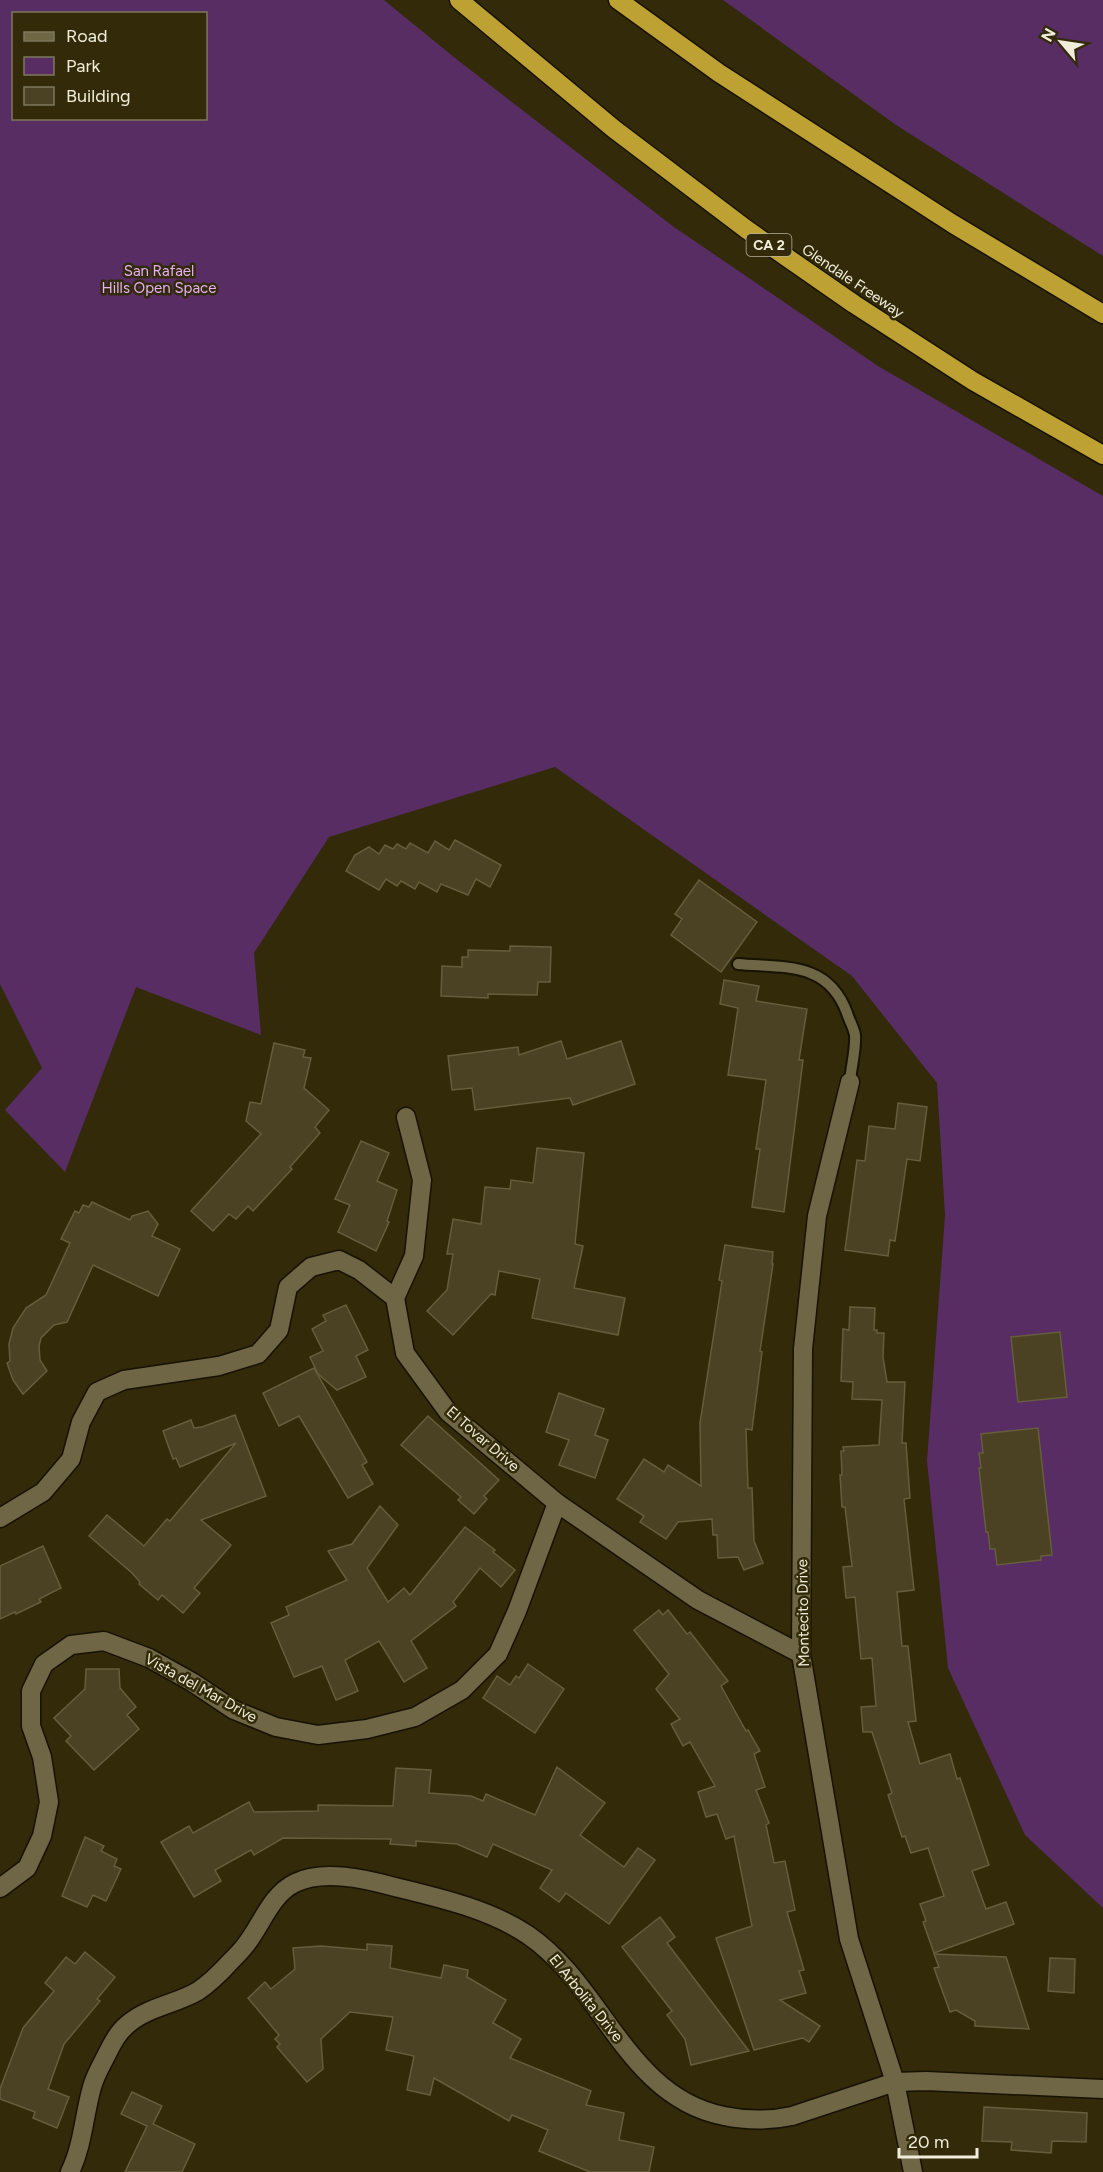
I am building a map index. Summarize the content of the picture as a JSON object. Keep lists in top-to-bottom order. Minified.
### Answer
{"streets":{"highway":["CA 2","Glendale Freeway"],"street":["El Tovar Drive","Montecito Drive","Vista del Mar Drive","El Arbolita Drive"]},"crossings":[["El Tovar Drive","Montecito Drive"],["El Tovar Drive","Vista del Mar Drive"],["Montecito Drive","El Arbolita Drive"]],"parks":["San Rafael Hills Open Space"],"legend":["Road","Park","Building"],"scale_bar":"20 m","north":"top left"}
